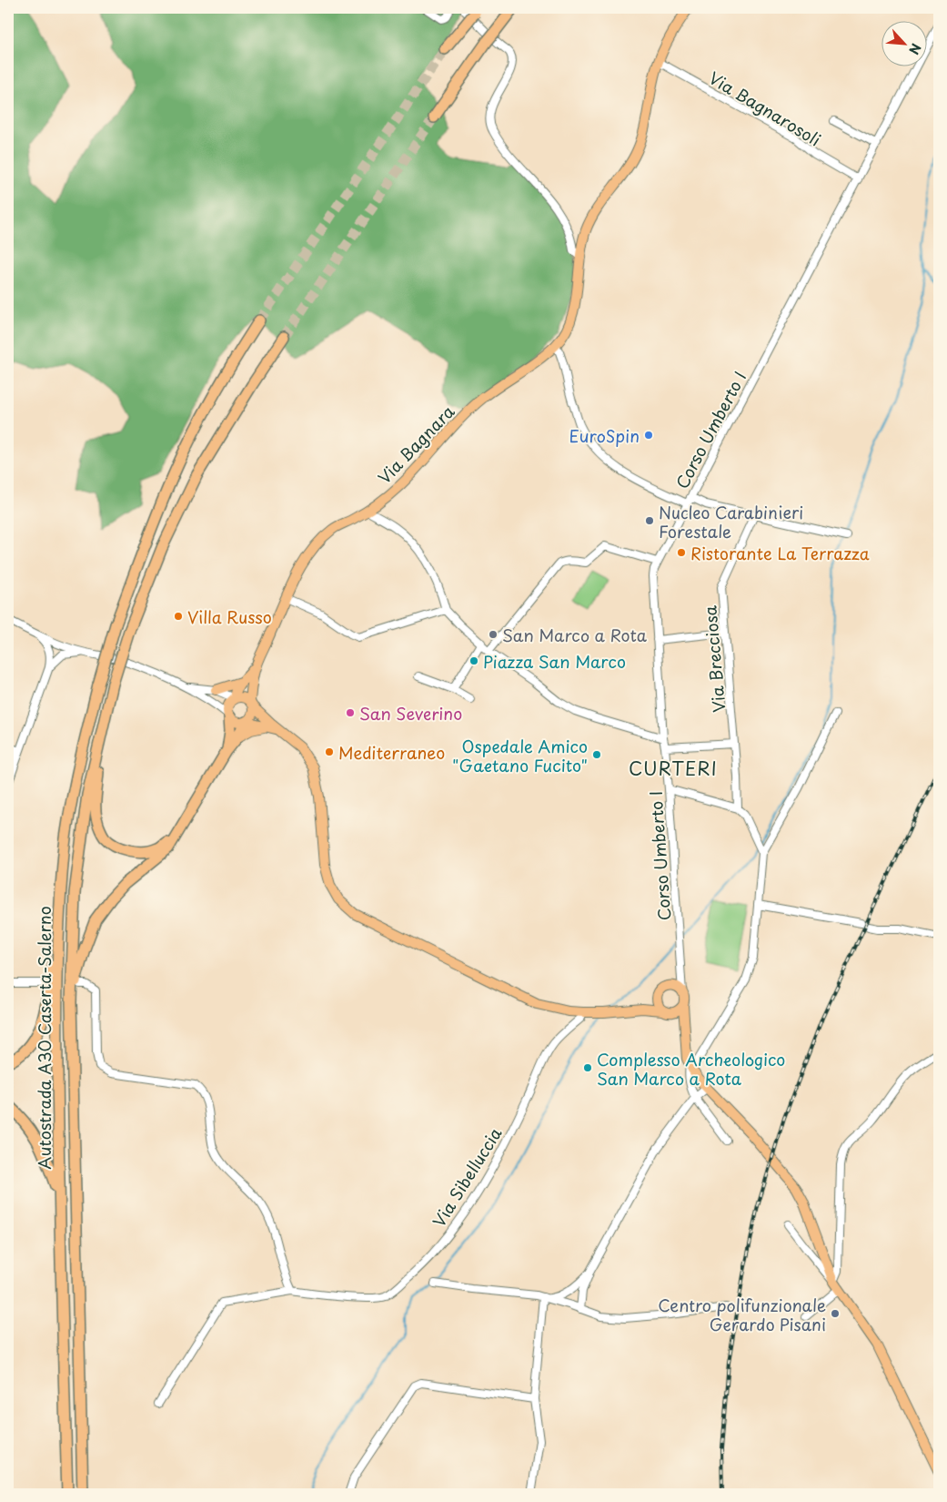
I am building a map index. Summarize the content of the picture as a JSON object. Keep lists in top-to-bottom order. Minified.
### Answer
{"streets":{"highway":["Autostrada A30 Caserta-Salerno"],"main road":["Via Bagnara"],"street":["Via Bagnarosoli","Corso Umberto I","Via Brecciosa","Via Sibelluccia"]},"crossings":[["Via Bagnarosoli","Corso Umberto I"],["Via Bagnarosoli","Via Bagnara"]],"districts":["CURTERI"],"places":["EuroSpin","Nucleo Carabinieri Forestale","Ristorante La Terrazza","Villa Russo","San Marco a Rota","Piazza San Marco","San Severino","Mediterraneo","Ospedale Amico \"Gaetano Fucito\"","Complesso Archeologico San Marco a Rota","Centro polifunzionale Gerardo Pisani"],"north":"bottom right"}
